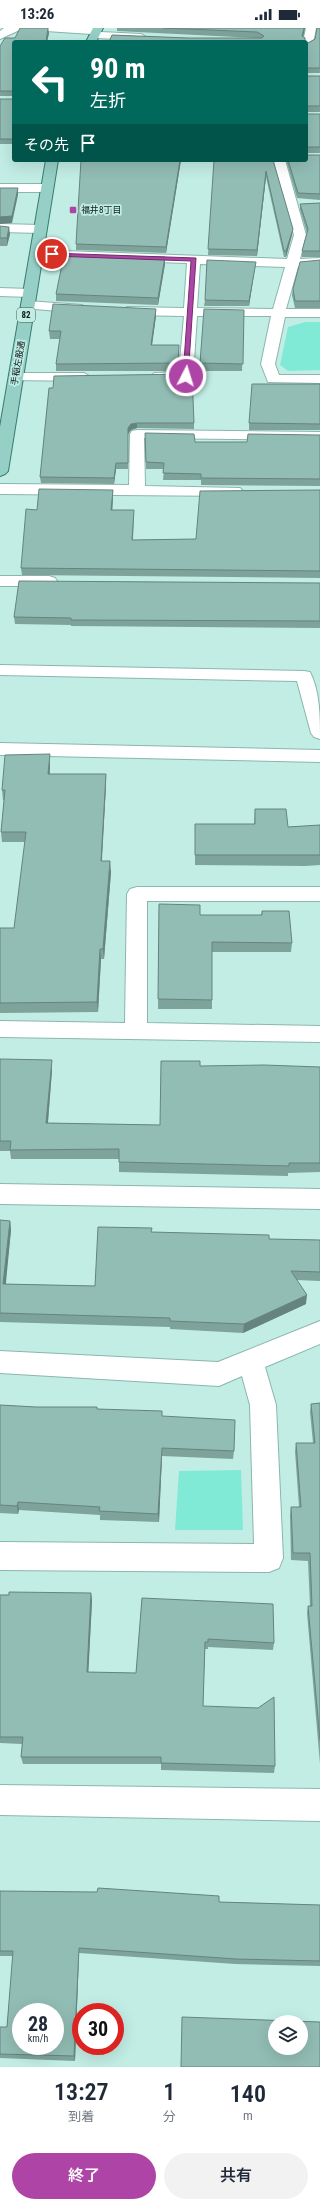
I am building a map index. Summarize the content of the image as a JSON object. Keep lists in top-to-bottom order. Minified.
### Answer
{"streets":{"main road":["82","手稲左股通"]},"places":{"transit":["福井8丁目"]},"page":{"status":"13:26","turn":["90 m","左折"],"then":"その先","speed":"28 km/h","limit":"30","eta":["13:27","到着","1","分","140","m"],"buttons":["終了","共有"]}}
